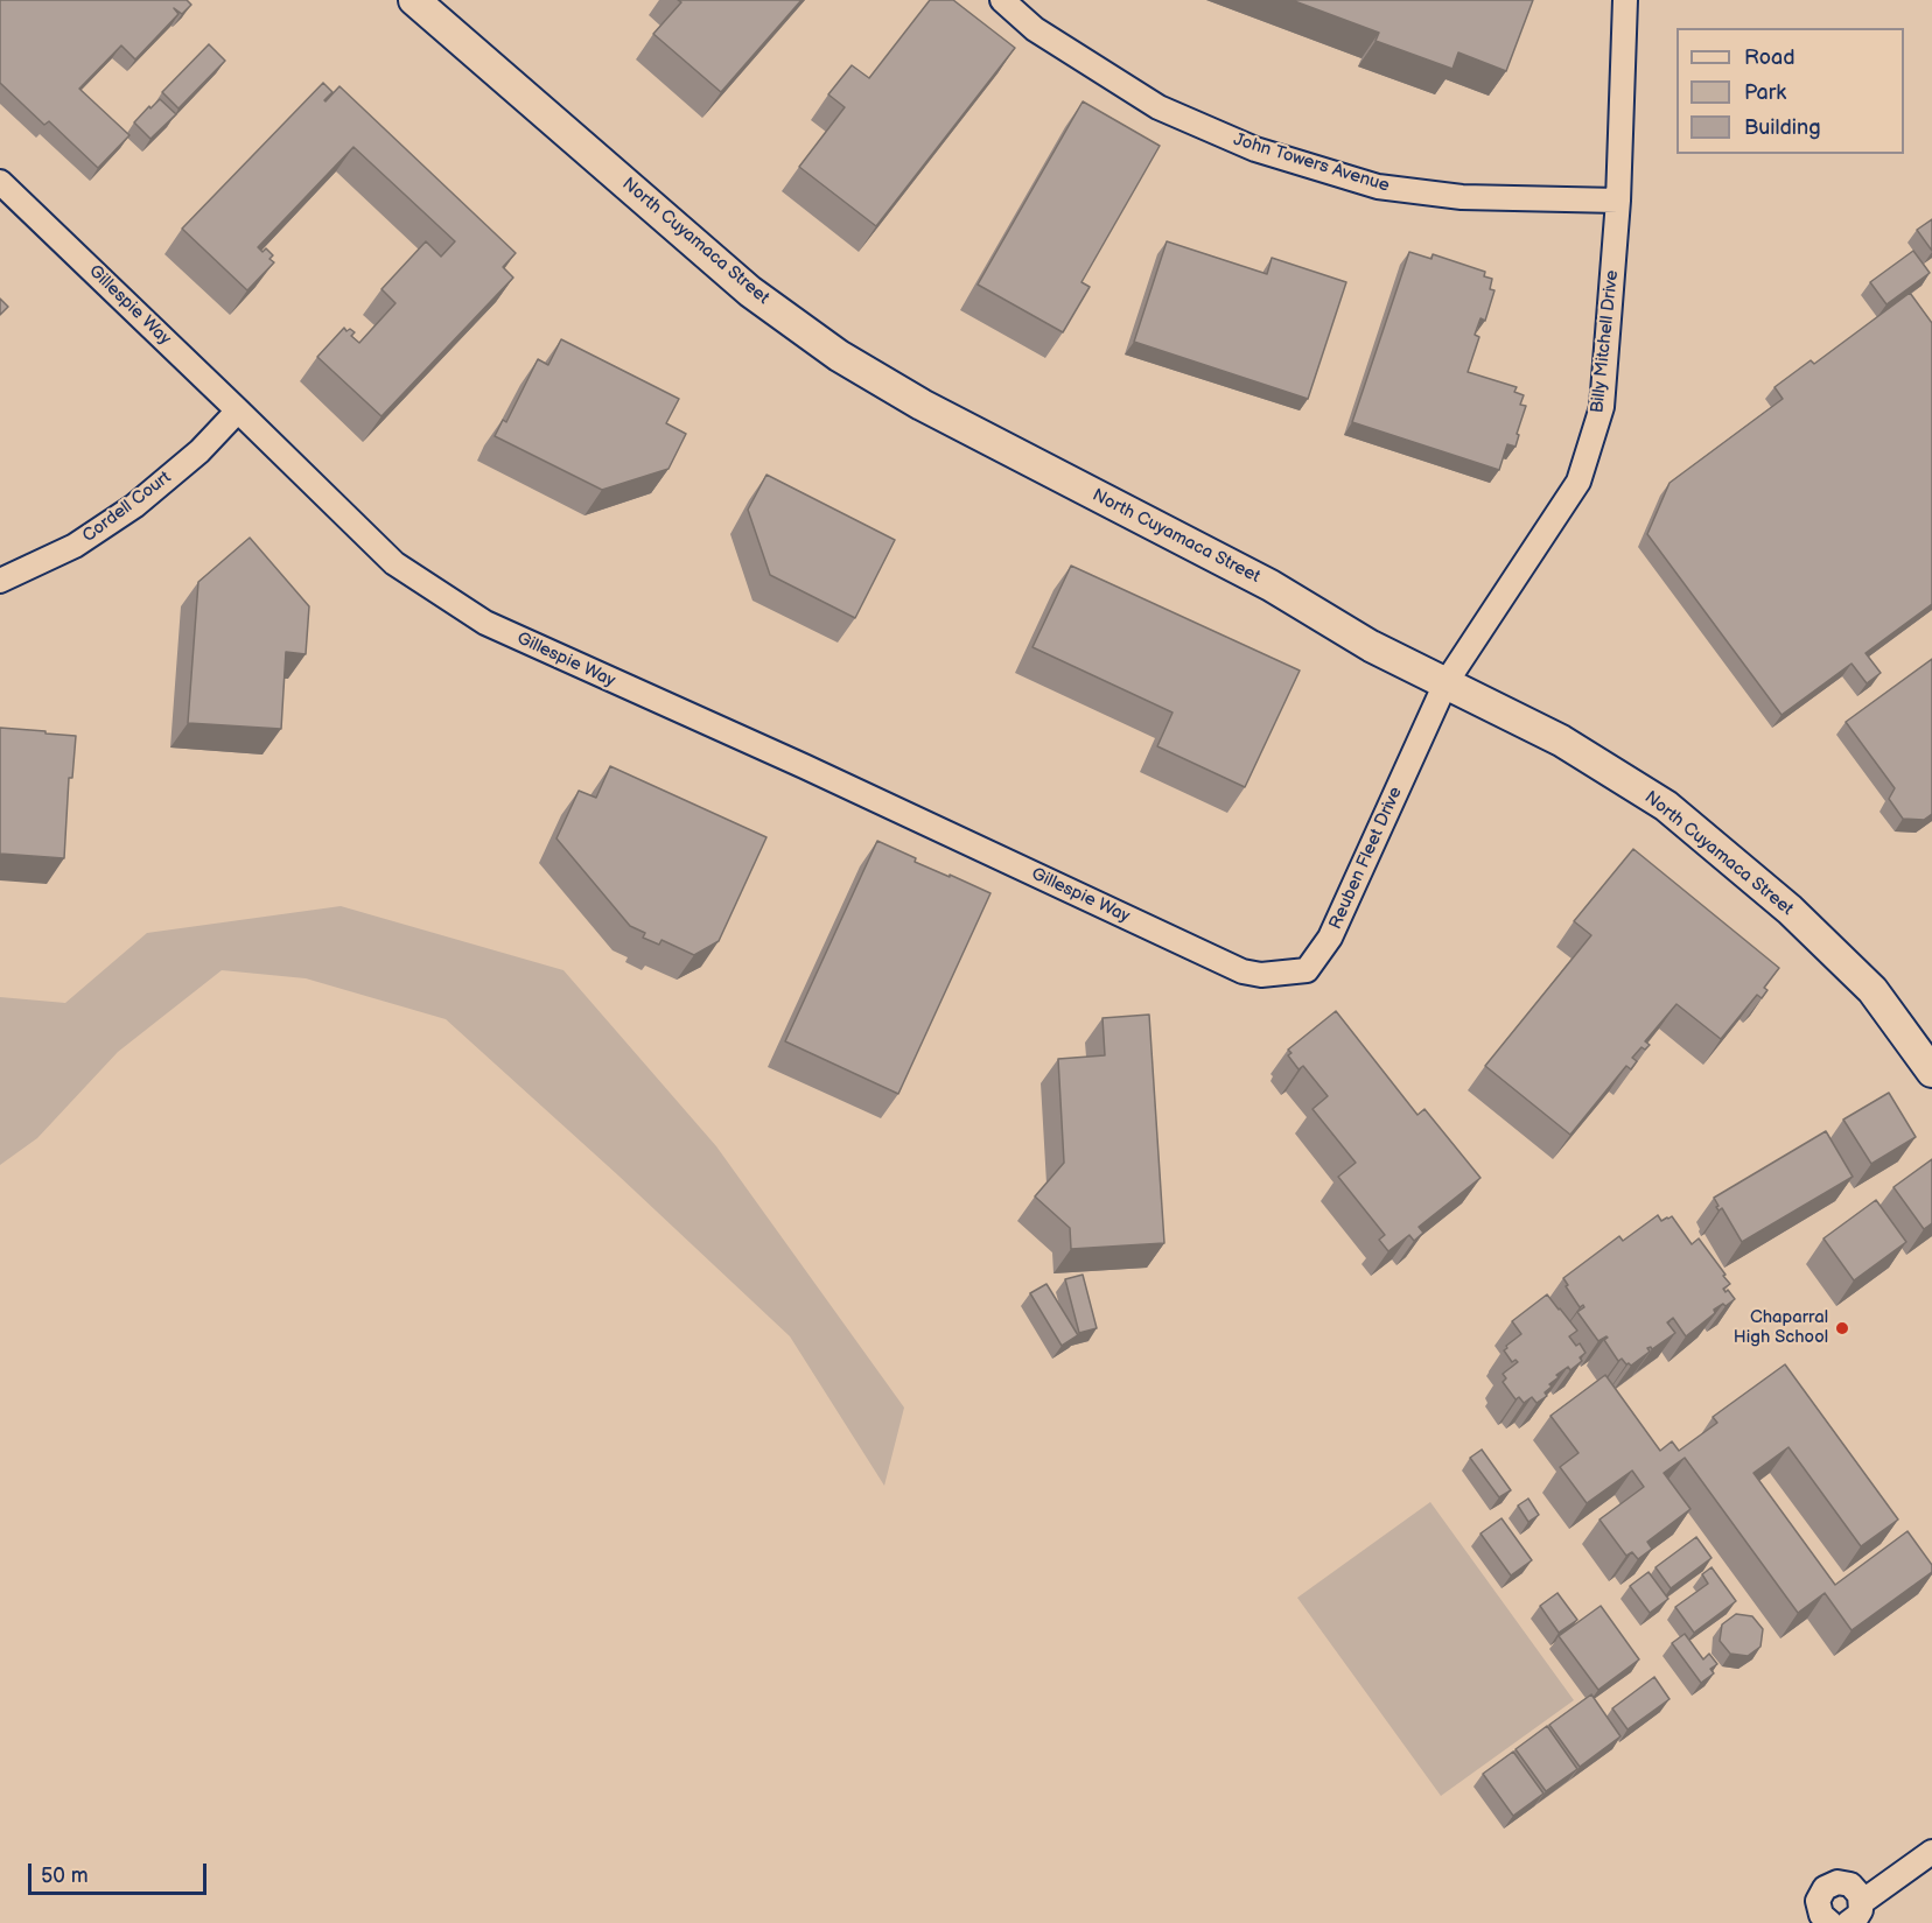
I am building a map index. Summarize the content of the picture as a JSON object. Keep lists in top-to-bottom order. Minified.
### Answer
{"streets":{"main road":["North Cuyamaca Street"],"street":["John Towers Avenue","Gillespie Way","Billy Mitchell Drive","Cordell Court","Reuben Fleet Drive"]},"crossings":[["John Towers Avenue","Billy Mitchell Drive"],["North Cuyamaca Street","Billy Mitchell Drive"],["North Cuyamaca Street","Reuben Fleet Drive"],["Gillespie Way","Cordell Court"],["Gillespie Way","Reuben Fleet Drive"],["Billy Mitchell Drive","Reuben Fleet Drive"]],"places":["Chaparral High School"],"legend":["Road","Park","Building"],"scale_bar":"50 m"}
